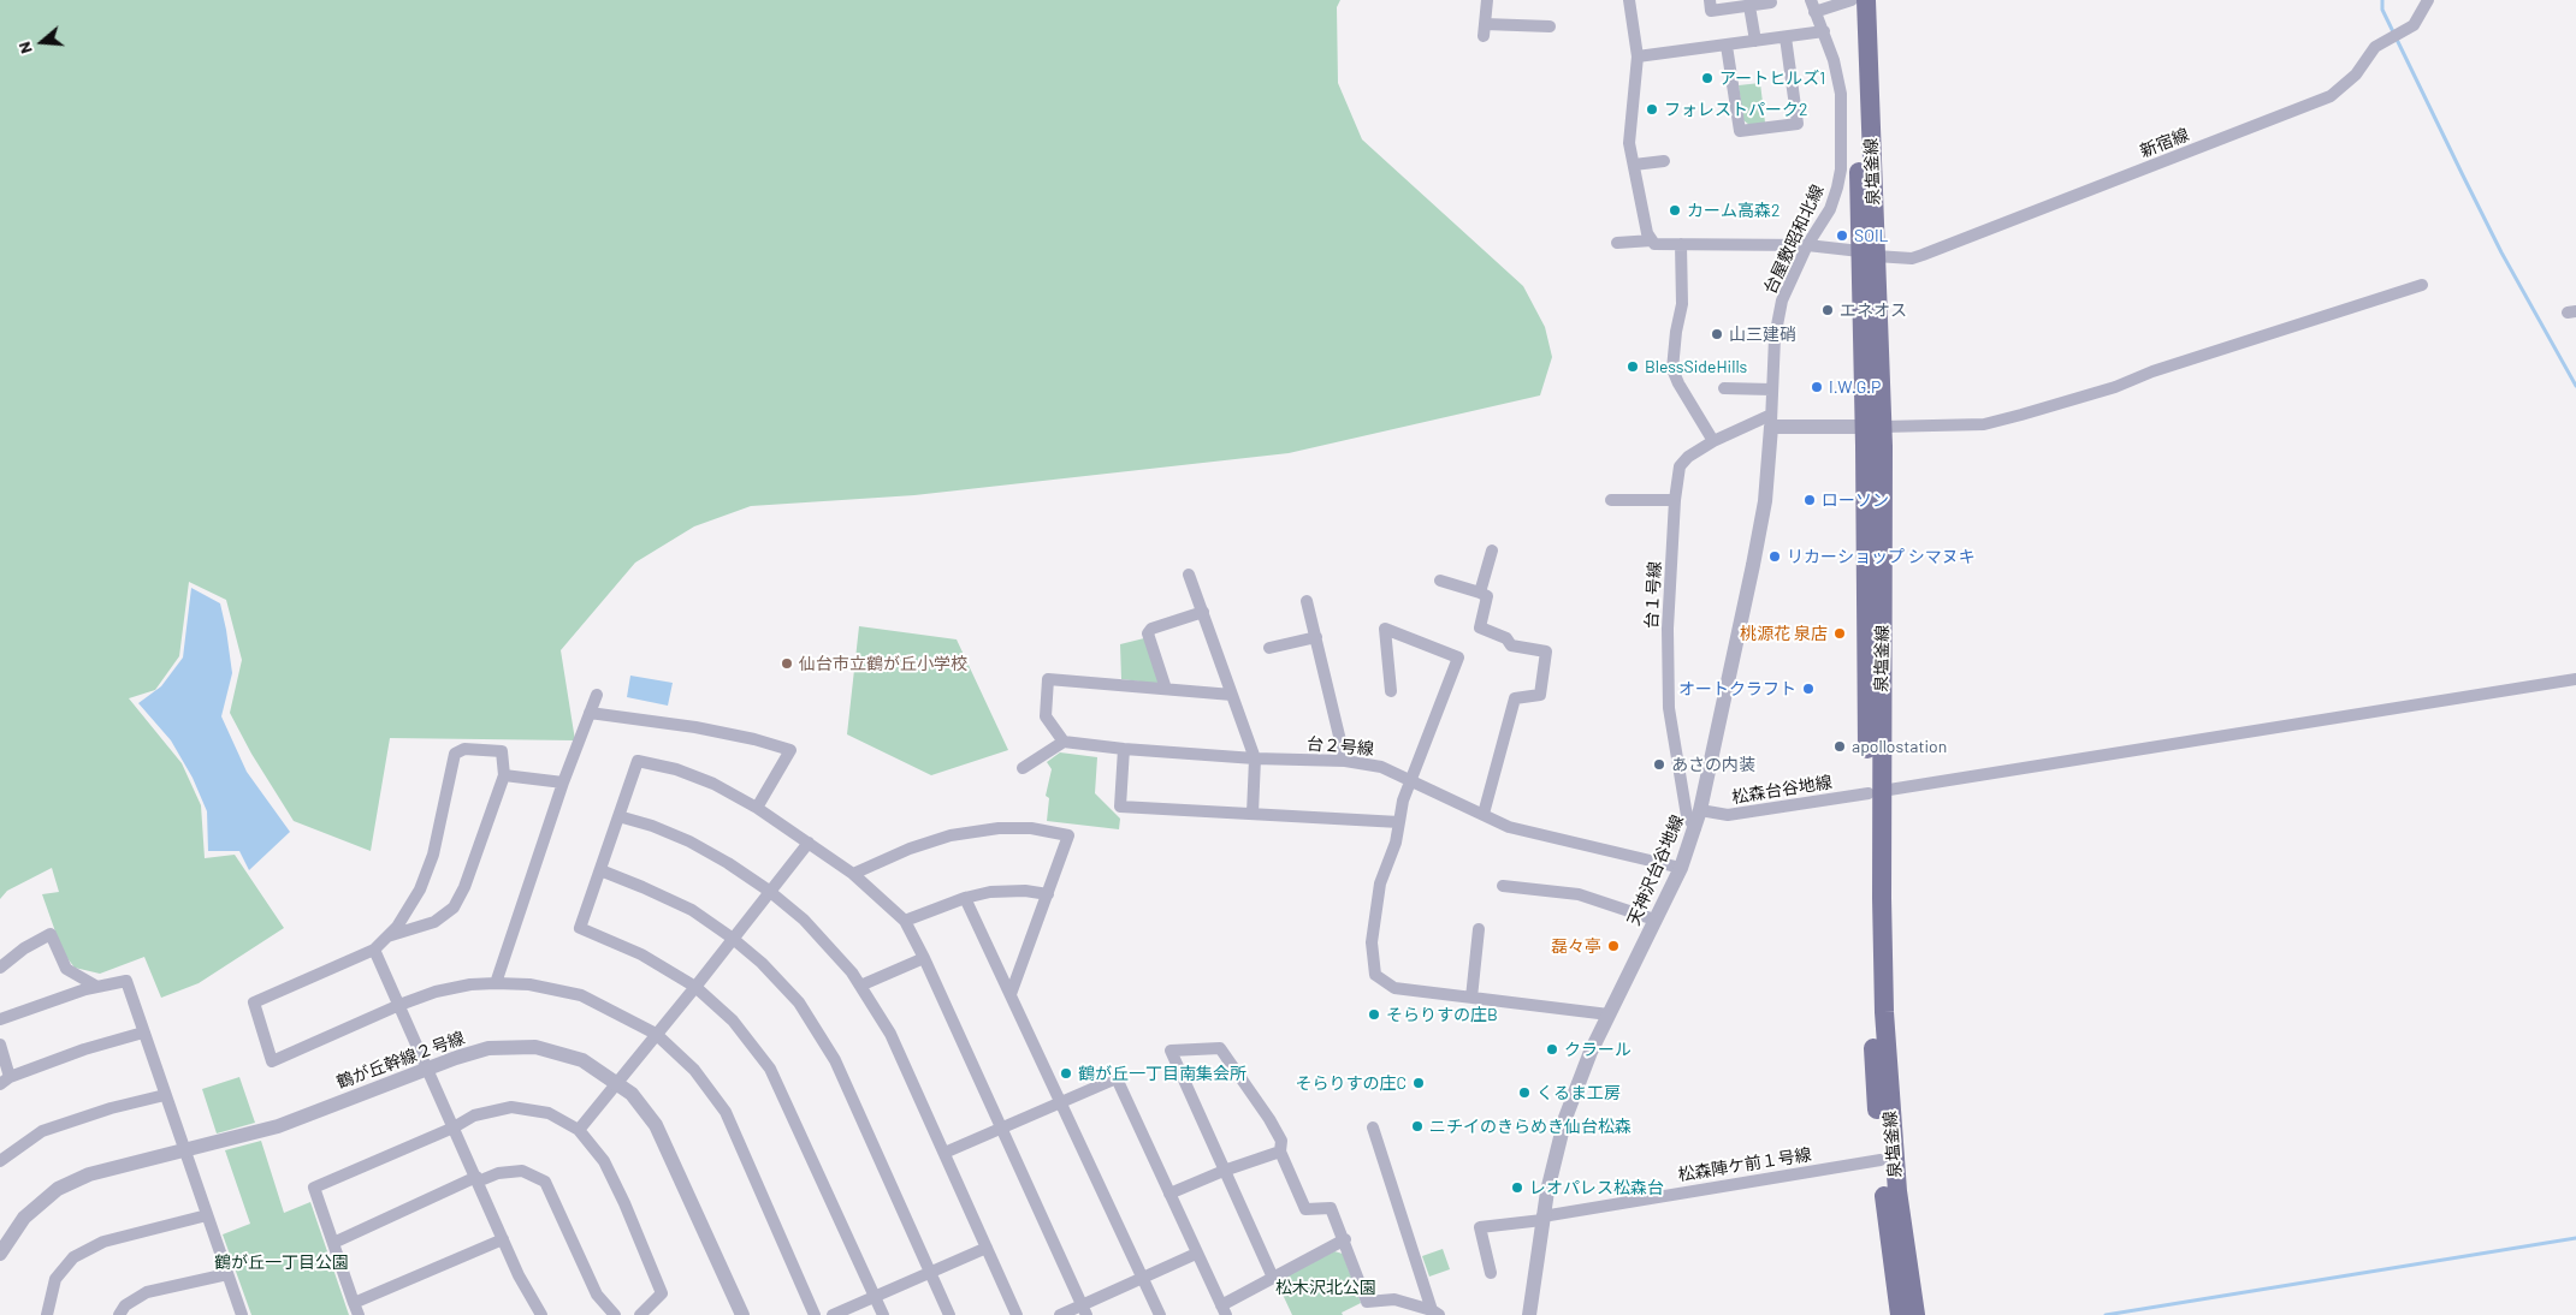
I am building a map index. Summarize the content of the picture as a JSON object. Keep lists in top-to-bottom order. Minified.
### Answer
{"streets":{"main road":["泉塩釜線"],"street":["新宿線","台屋敷昭和北線","台１号線","台２号線","松森台谷地線","天神沢台谷地線","鶴が丘幹線２号線","松森陣ケ前１号線"]},"crossings":[["新宿線","泉塩釜線"],["新宿線","台屋敷昭和北線"],["泉塩釜線","松森台谷地線"],["泉塩釜線","松森陣ケ前１号線"],["台屋敷昭和北線","台１号線"],["台屋敷昭和北線","天神沢台谷地線"],["台１号線","天神沢台谷地線"],["台２号線","天神沢台谷地線"],["松森台谷地線","天神沢台谷地線"],["天神沢台谷地線","松森陣ケ前１号線"]],"parks":["鶴が丘一丁目公園","松木沢北公園"],"places":["アートヒルズ1","フォレストパーク2","カーム高森2","SOIL","エネオス","山三建硝","BlessSideHills","I.W.G.P","ローソン","リカーショップ シマヌキ","桃源花 泉店","仙台市立鶴が丘小学校","オートクラフト","apollostation","あさの内装","磊々亭","そらりすの庄B","クラール","鶴が丘一丁目南集会所","そらりすの庄C","くるま工房","ニチイのきらめき仙台松森","レオパレス松森台"],"north":"left"}
